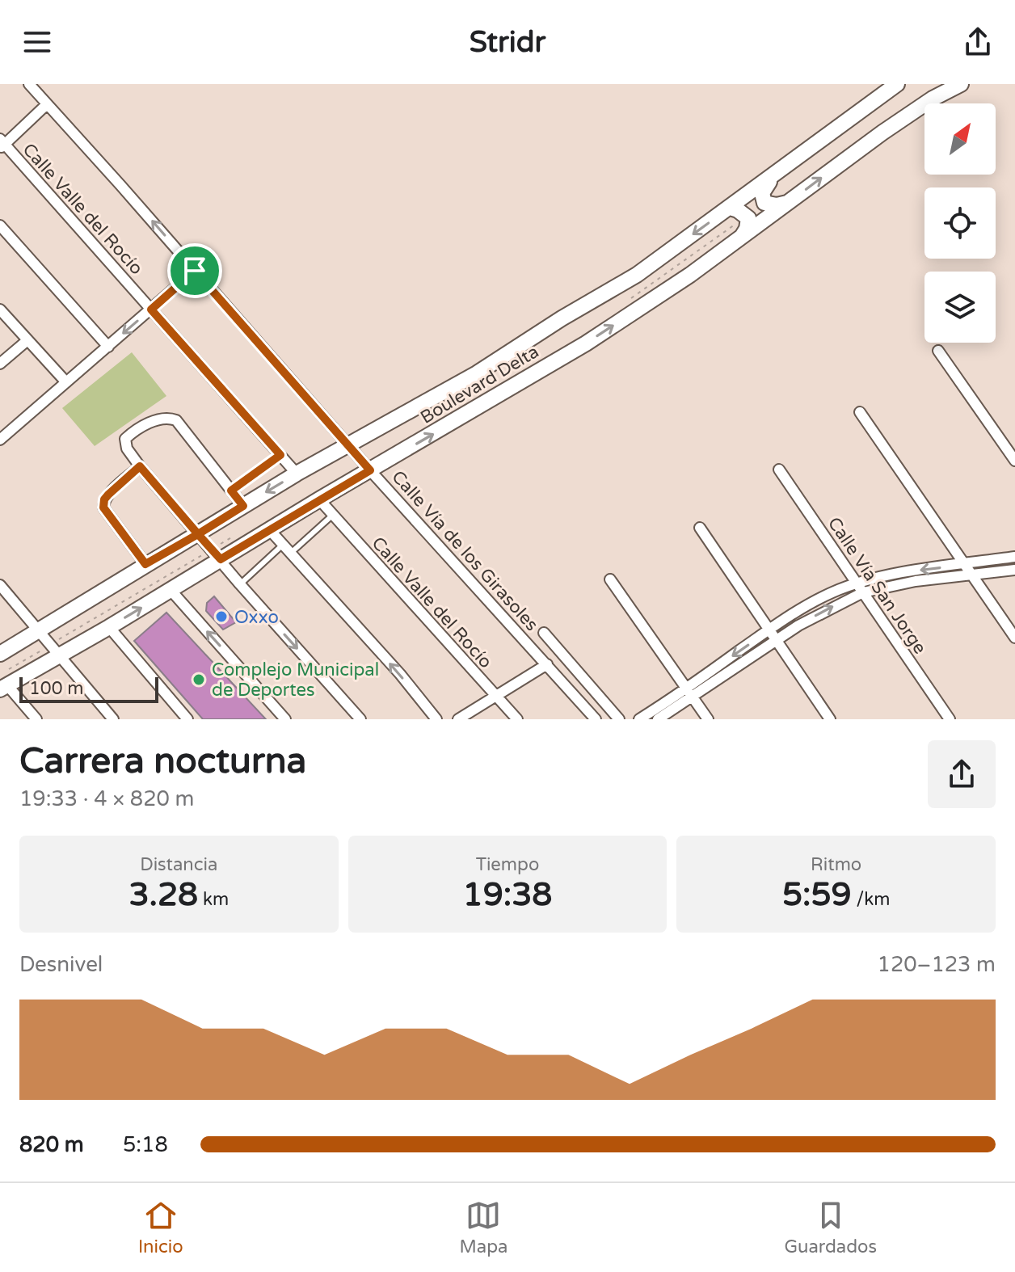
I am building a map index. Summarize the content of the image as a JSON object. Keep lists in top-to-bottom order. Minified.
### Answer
{"streets":{"main road":["Boulevard Delta"],"street":["Calle Valle del Rocío","Calle Vía de los Girasoles","Calle Vía San Jorge"]},"crossings":[["Calle Valle del Rocío","Boulevard Delta"],["Boulevard Delta","Calle Vía de los Girasoles"]],"places":["Oxxo","Complejo Municipal de Deportes"],"scale_bar":"100 m","north":"top right","page":{"header":"Stridr","scale":"100 m","heading":["Carrera nocturna","19:33 · 4 × 820 m"],"stats":[["Distancia","3.28 km"],["Tiempo","19:38"],["Ritmo","5:59 /km"]],"chart":["Desnivel","120–123 m"],"list":[{"name":"820 m","note":"5:18"}],"tabs":["Inicio","Mapa","Guardados"]}}
